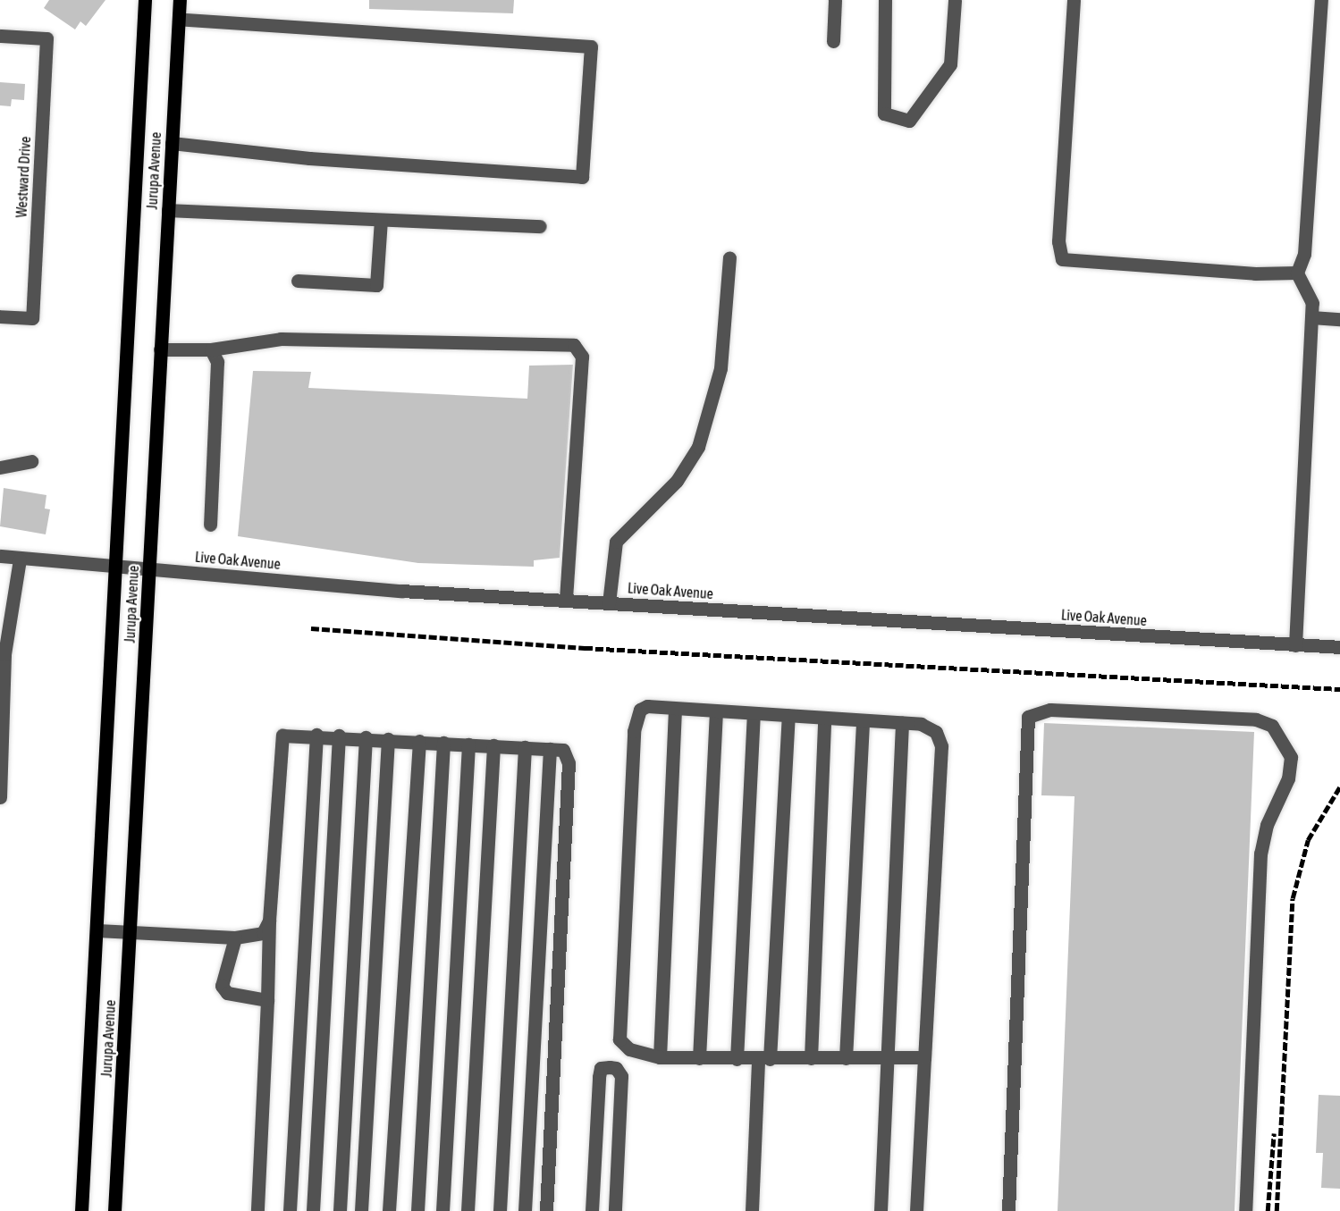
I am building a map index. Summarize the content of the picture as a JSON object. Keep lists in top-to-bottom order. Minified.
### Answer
{"streets":{"main road":["Jurupa Avenue"],"street":["Westward Drive","Live Oak Avenue"]},"crossings":[["Jurupa Avenue","Live Oak Avenue"]]}
